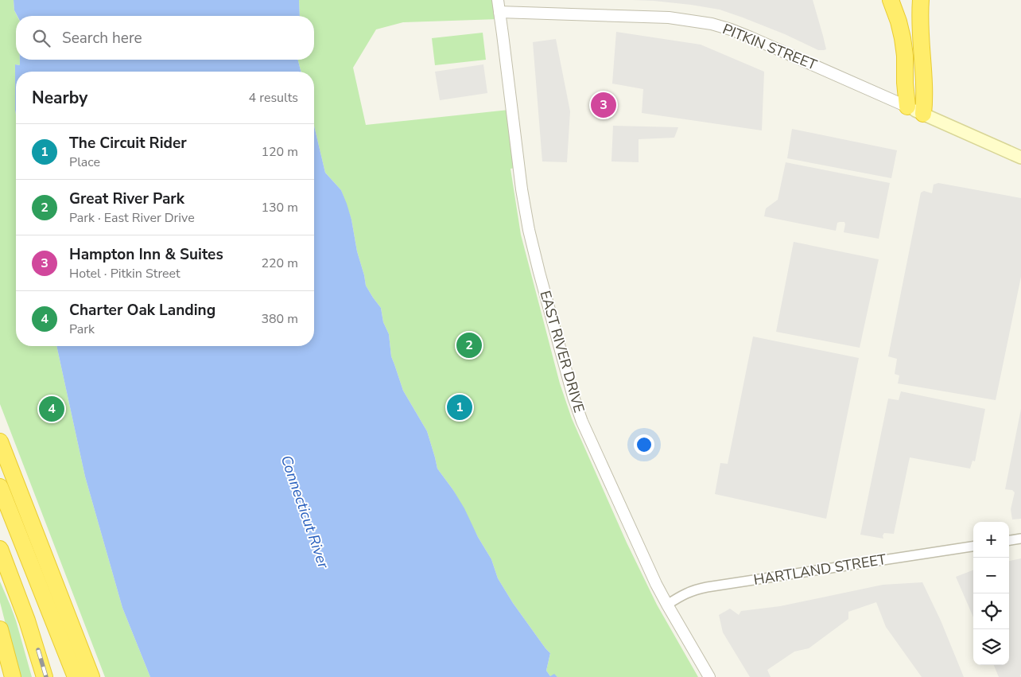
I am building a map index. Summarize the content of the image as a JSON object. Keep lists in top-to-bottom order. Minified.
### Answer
{"streets":{"main road":["PITKIN STREET"],"street":["EAST RIVER DRIVE","HARTLAND STREET"]},"crossings":[["PITKIN STREET","EAST RIVER DRIVE"],["EAST RIVER DRIVE","HARTLAND STREET"]],"water":["Connecticut River"],"page":{"search":"Search here","heading":["Nearby","4 results"],"pins":["3","2","1","4"],"list":[{"mark":"1","name":"The Circuit Rider","note":"Place","value":"120 m"},{"mark":"2","name":"Great River Park","note":"Park · East River Drive","value":"130 m"},{"mark":"3","name":"Hampton Inn & Suites","note":"Hotel · Pitkin Street","value":"220 m"},{"mark":"4","name":"Charter Oak Landing","note":"Park","value":"380 m"}],"map_buttons":["+","−"]}}
